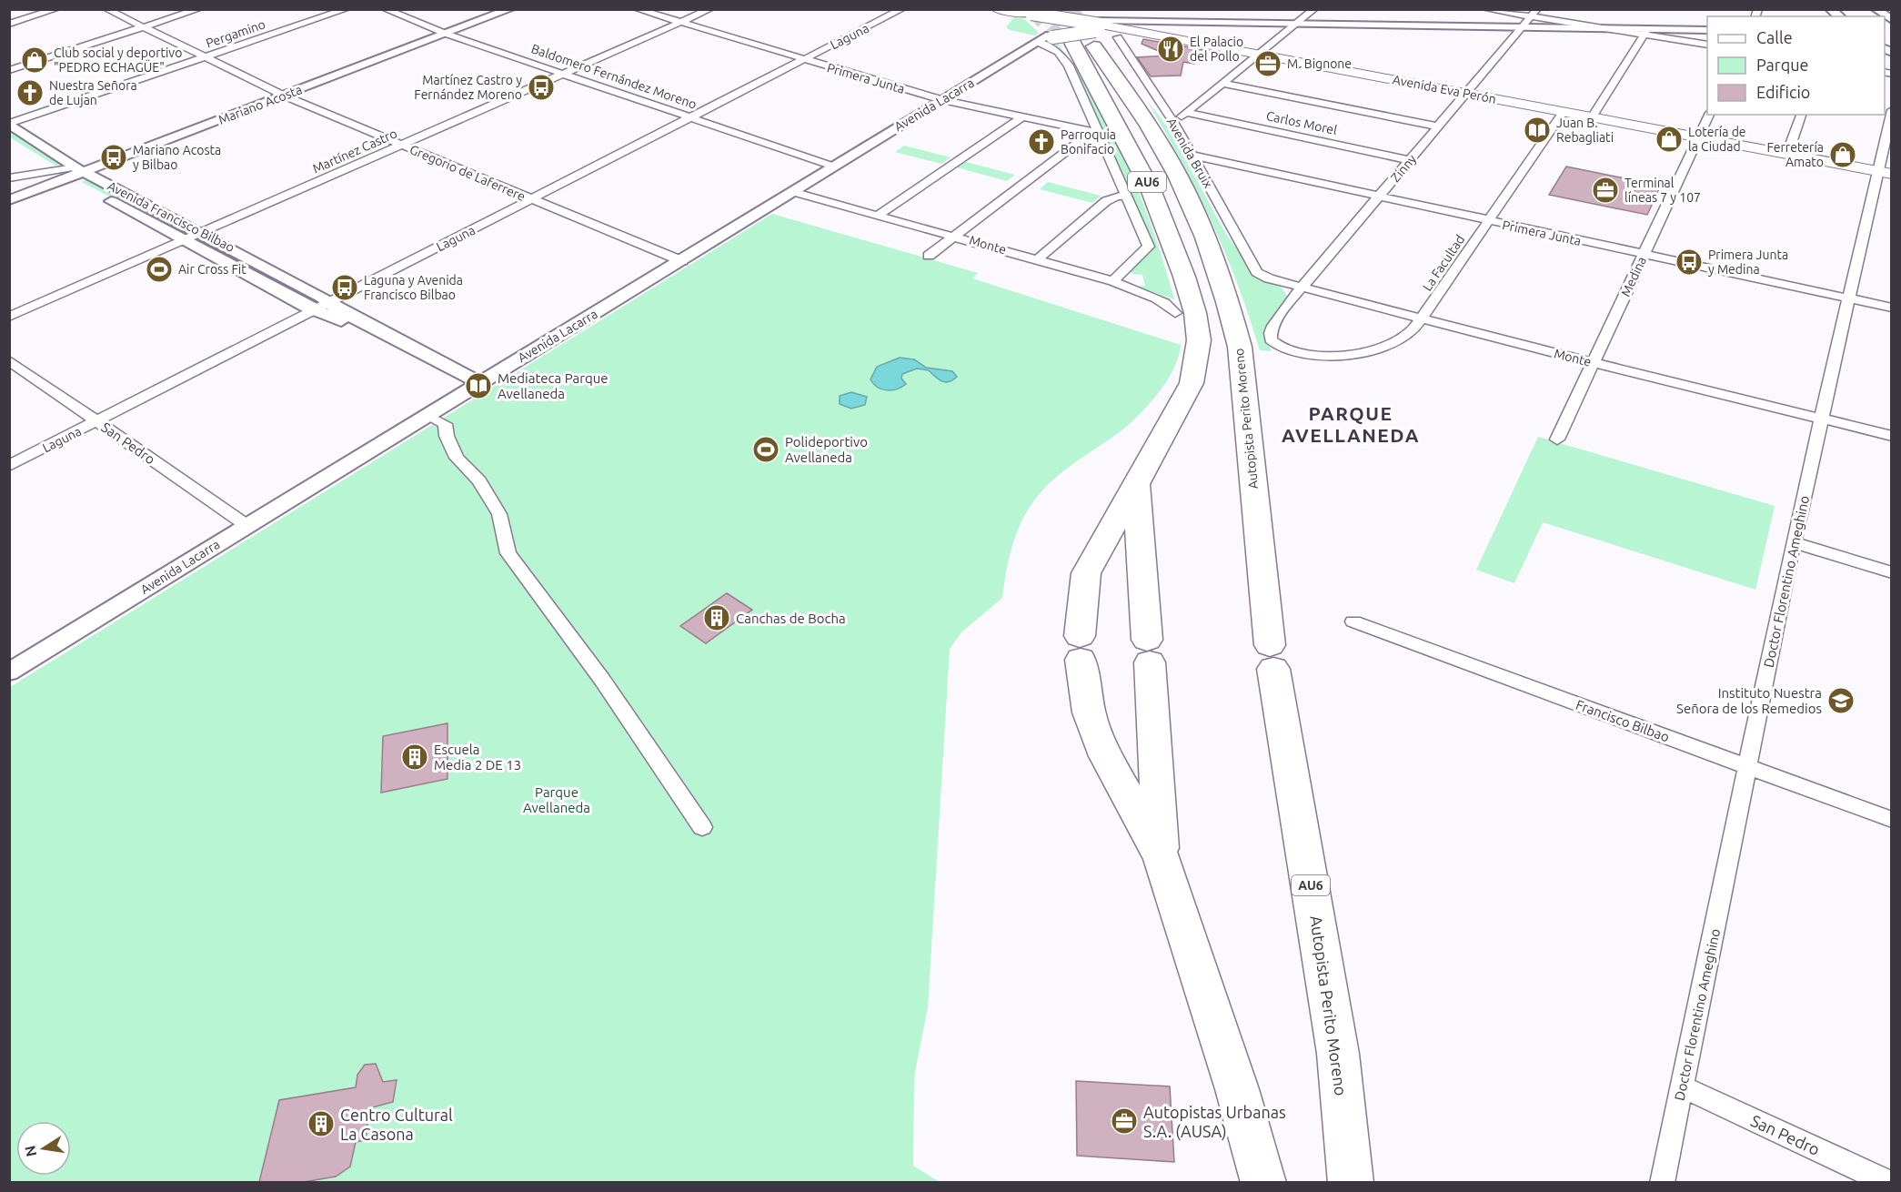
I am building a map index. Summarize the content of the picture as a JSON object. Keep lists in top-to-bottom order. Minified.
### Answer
{"streets":{"highway":["AU6","Autopista Perito Moreno"],"main road":["Avenida Eva Perón"],"street":["Pergamino","Laguna","Baldomero Fernández Moreno","Primera Junta","Mariano Acosta","Avenida Lacarra","Carlos Morel","Martínez Castro","Avenida Bruix","Zinny","Gregorio de Laferrere","Avenida Francisco Bilbao","Monte","La Facultad","Medina","San Pedro","Doctor Florentino Ameghino","Francisco Bilbao"]},"crossings":[["Pergamino","Gregorio de Laferrere"],["Pergamino","Avenida Francisco Bilbao"],["Laguna","Baldomero Fernández Moreno"],["Laguna","Primera Junta"],["Laguna","Gregorio de Laferrere"],["Laguna","Avenida Francisco Bilbao"],["Laguna","San Pedro"],["Baldomero Fernández Moreno","Mariano Acosta"],["Baldomero Fernández Moreno","Avenida Lacarra"],["Baldomero Fernández Moreno","Martínez Castro"],["Primera Junta","Avenida Lacarra"],["Primera Junta","Martínez Castro"],["Primera Junta","Avenida Bruix"],["Primera Junta","Zinny"],["Primera Junta","La Facultad"],["Primera Junta","Medina"],["Primera Junta","Doctor Florentino Ameghino"],["Avenida Eva Perón","Avenida Lacarra"],["Avenida Eva Perón","Zinny"],["Avenida Eva Perón","AU6"],["Avenida Eva Perón","La Facultad"],["Avenida Eva Perón","Medina"],["Avenida Eva Perón","Autopista Perito Moreno"],["Avenida Eva Perón","Doctor Florentino Ameghino"],["Mariano Acosta","Gregorio de Laferrere"],["Mariano Acosta","Avenida Francisco Bilbao"],["Avenida Lacarra","Gregorio de Laferrere"],["Avenida Lacarra","AU6"],["Avenida Lacarra","Avenida Francisco Bilbao"],["Avenida Lacarra","Monte"],["Avenida Lacarra","Autopista Perito Moreno"],["Avenida Lacarra","San Pedro"],["Carlos Morel","Zinny"],["Martínez Castro","Gregorio de Laferrere"],["Martínez Castro","Avenida Francisco Bilbao"],["Avenida Bruix","Monte"],["Zinny","Monte"],["Zinny","La Facultad"],["AU6","Autopista Perito Moreno"],["Monte","La Facultad"],["Monte","Medina"],["Monte","Doctor Florentino Ameghino"],["San Pedro","Doctor Florentino Ameghino"],["Doctor Florentino Ameghino","Francisco Bilbao"]],"districts":["PARQUE AVELLANEDA"],"parks":["Parque Avellaneda"],"places":{"restaurant":["El Palacio del Pollo"],"shop":["Club social y deportivo \"PEDRO ECHAGÜE\"","Lotería de la Ciudad","Ferretería Amato"],"office":["M. Bignone","Terminal líneas 7 y 107","Autopistas Urbanas S.A. (AUSA)"],"bus stop":["Martínez Castro y Fernández Moreno","Mariano Acosta y Bilbao","Primera Junta y Medina","Laguna y Avenida Francisco Bilbao"],"church":["Nuestra Señora de Lujan","Parroquia Bonifacio"],"library":["Juan B. Rebagliati","Mediateca Parque Avellaneda"],"sports":["Air Cross Fit","Polideportivo Avellaneda"],"building":["Canchas de Bocha","Escuela Media 2 DE 13","Centro Cultural La Casona"],"school or university":["Instituto Nuestra Señora de los Remedios"]},"legend":["Calle","Parque","Edificio"],"north":"left"}
